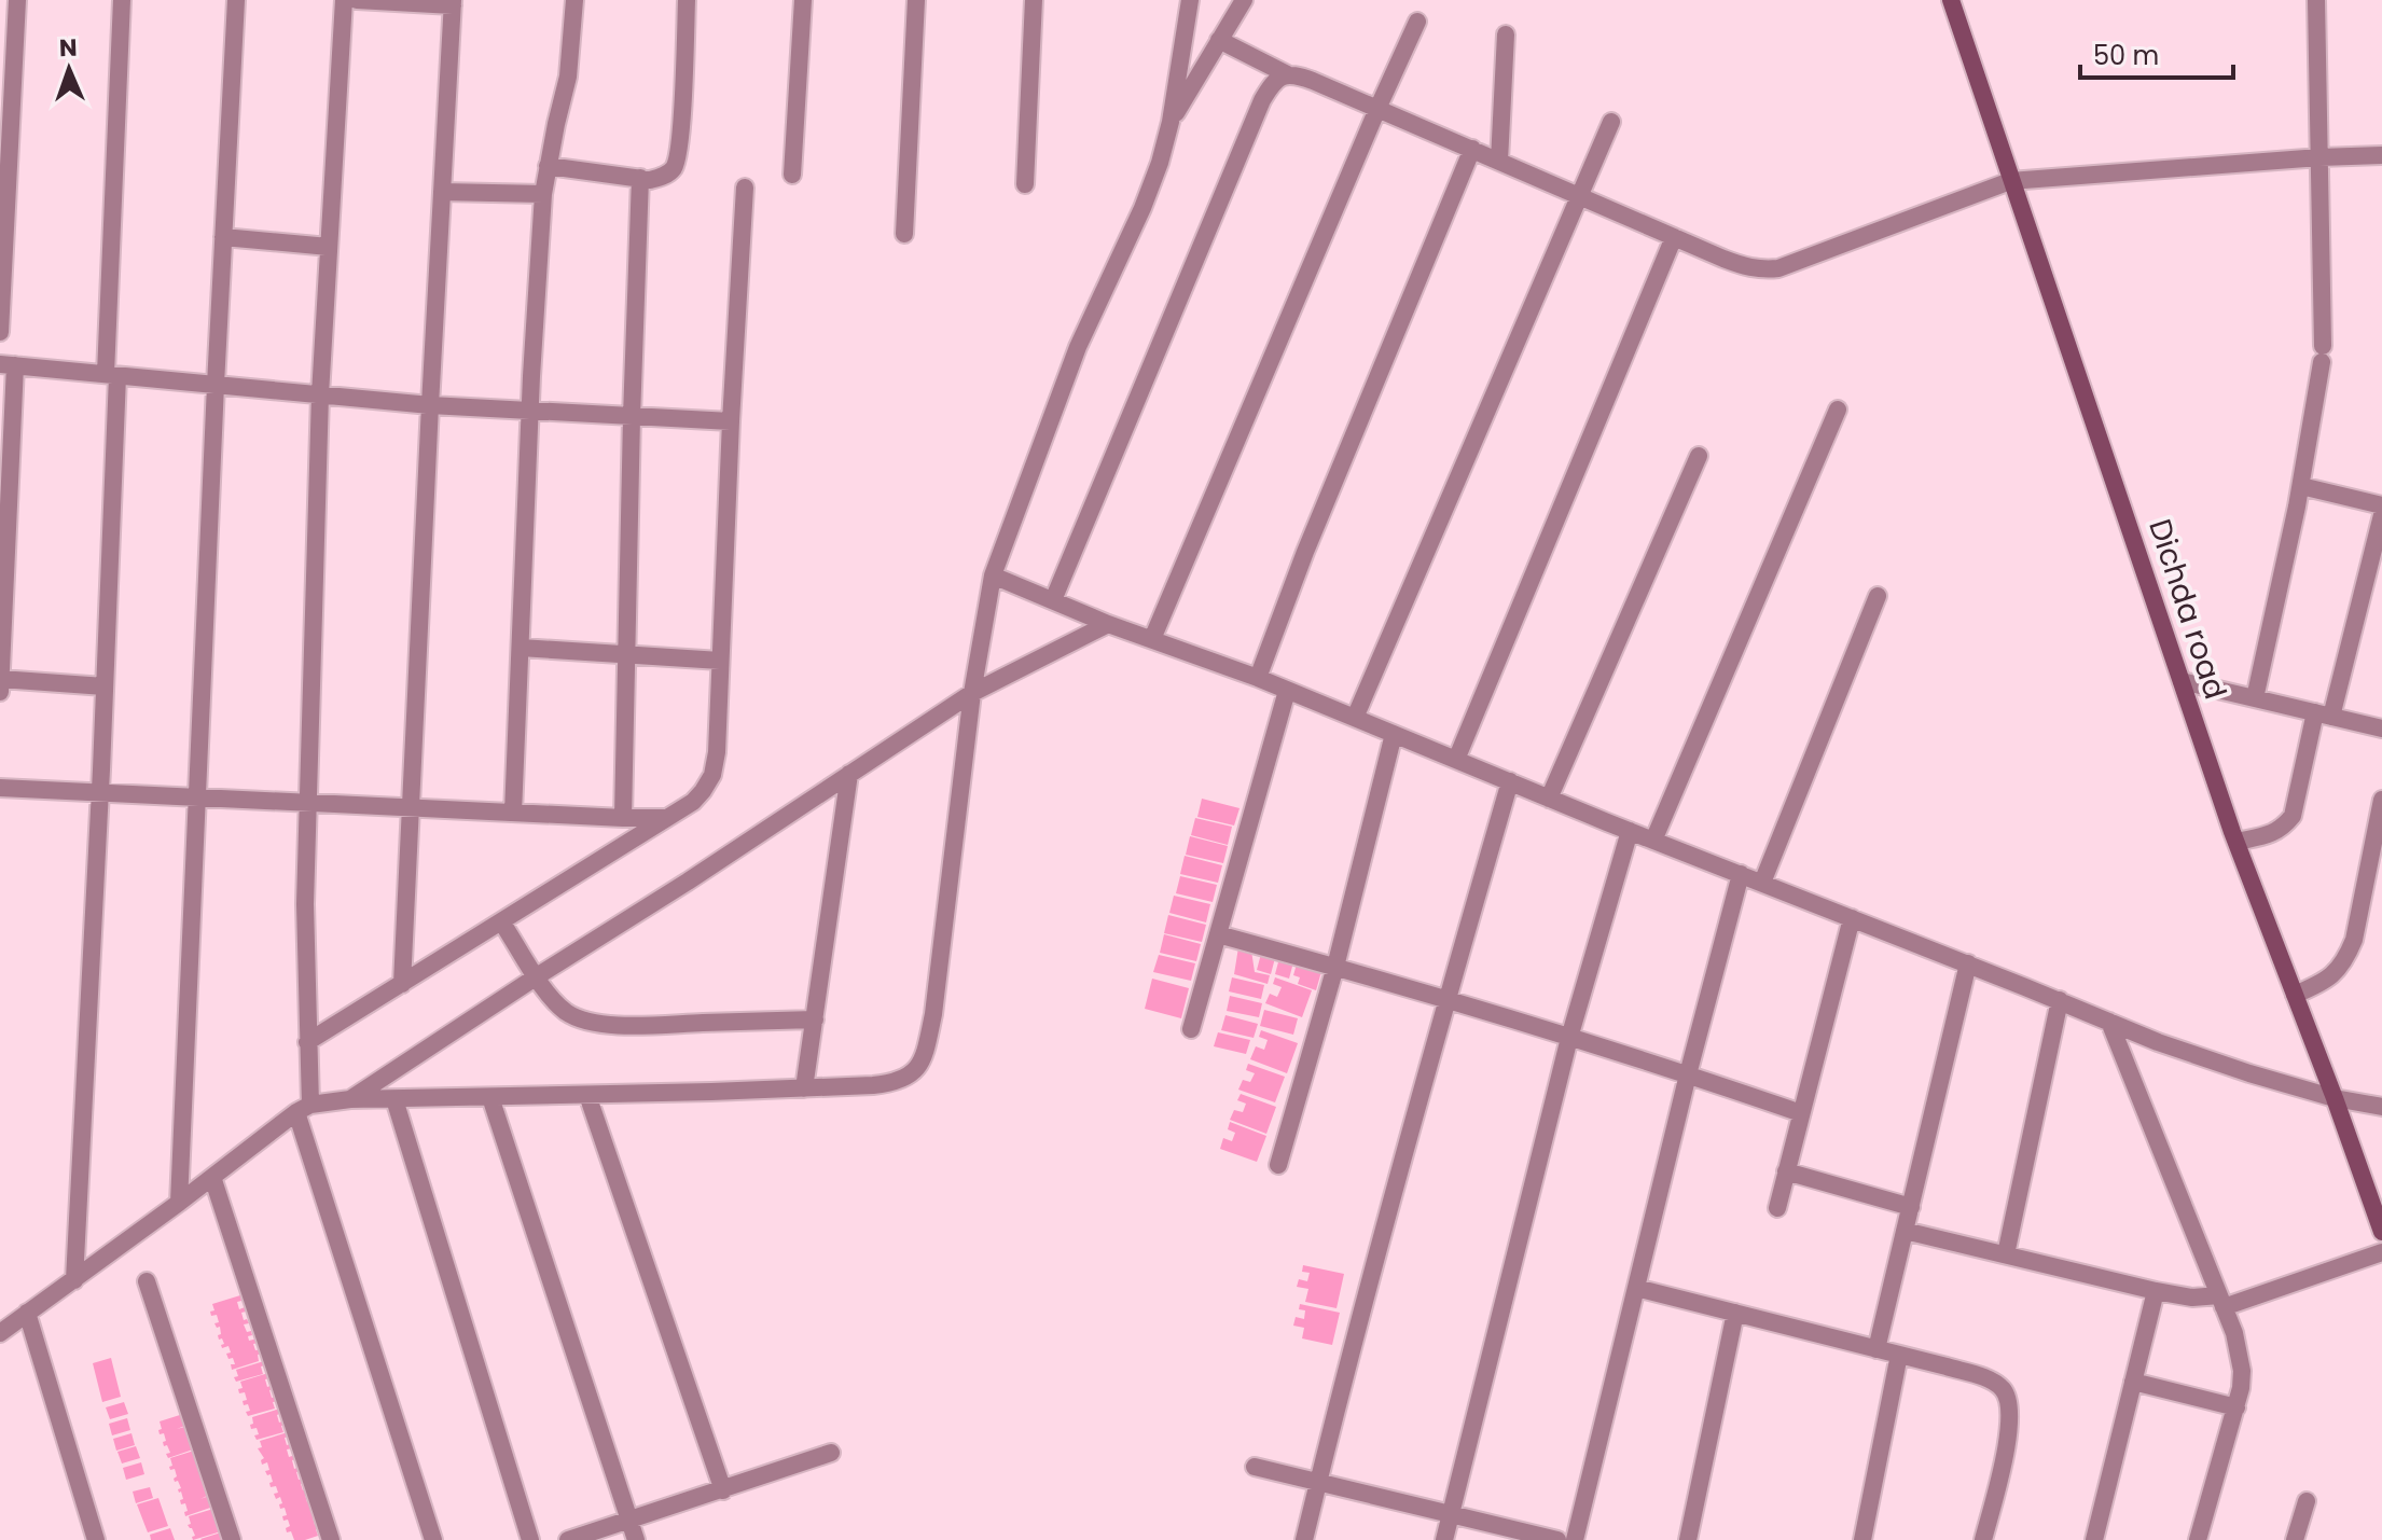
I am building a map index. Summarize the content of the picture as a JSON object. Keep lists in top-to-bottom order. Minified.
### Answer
{"streets":{"main road":["Dichda road"]},"scale_bar":"50 m","north":"top"}
